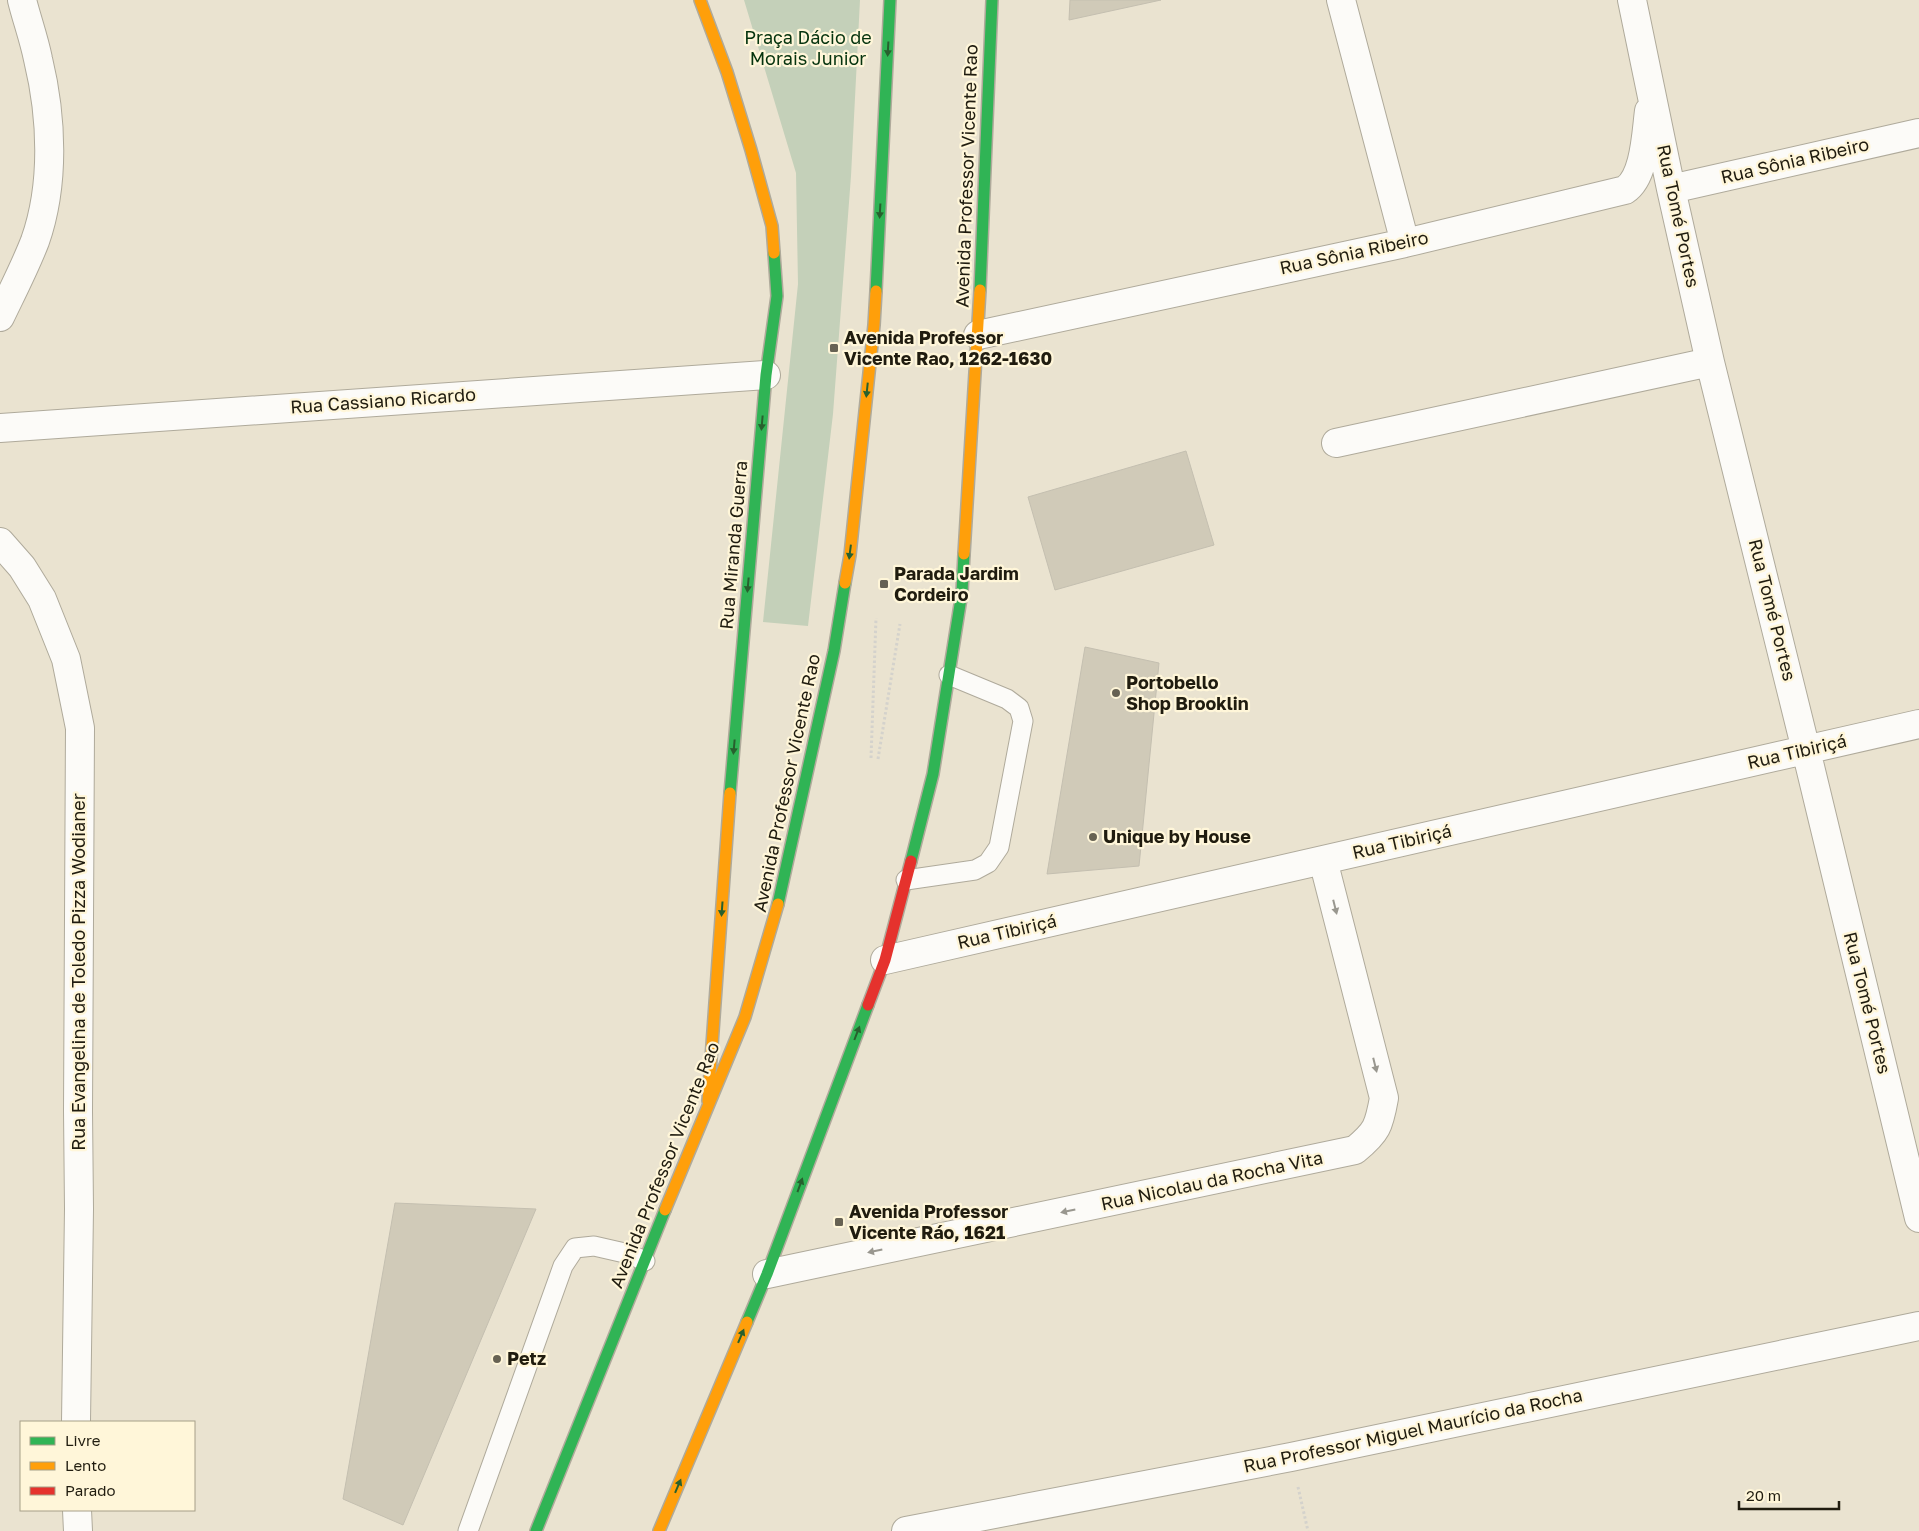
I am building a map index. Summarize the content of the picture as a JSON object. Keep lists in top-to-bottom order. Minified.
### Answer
{"streets":{"main road":["Avenida Professor Vicente Rao","Rua Miranda Guerra"],"street":["Rua Sônia Ribeiro","Rua Tomé Portes","Rua Cassiano Ricardo","Rua Tibiriçá","Rua Evangelina de Toledo Pizza Wodianer","Rua Nicolau da Rocha Vita","Rua Professor Miguel Maurício da Rocha"]},"crossings":[["Rua Sônia Ribeiro","Avenida Professor Vicente Rao"],["Rua Sônia Ribeiro","Rua Tomé Portes"],["Avenida Professor Vicente Rao","Rua Miranda Guerra"],["Avenida Professor Vicente Rao","Rua Tibiriçá"],["Avenida Professor Vicente Rao","Rua Nicolau da Rocha Vita"],["Rua Tomé Portes","Rua Tibiriçá"],["Rua Cassiano Ricardo","Rua Miranda Guerra"],["Rua Tibiriçá","Rua Nicolau da Rocha Vita"]],"one_way":["Rua Miranda Guerra"],"parks":["Praça Dácio de Morais Junior"],"places":{"transit":["Avenida Professor Vicente Rao, 1262-1630","Parada Jardim Cordeiro","Avenida Professor Vicente Ráo, 1621"],"other":["Portobello Shop Brooklin","Unique by House","Petz"]},"legend":["Livre","Lento","Parado"],"scale_bar":"20 m"}
